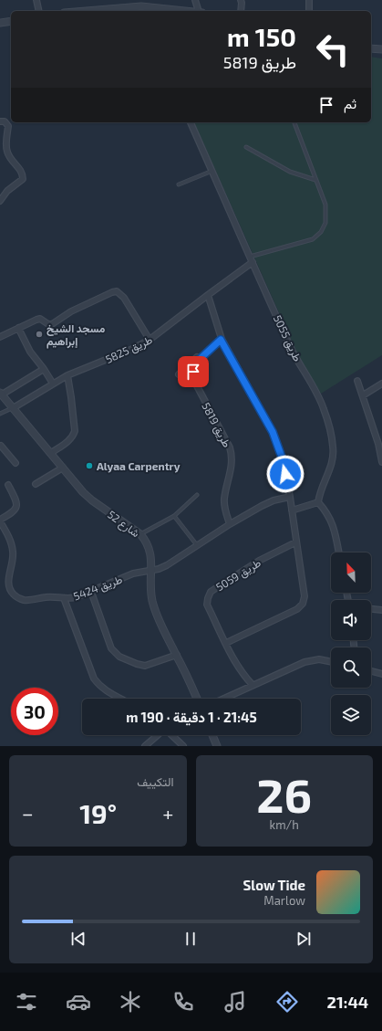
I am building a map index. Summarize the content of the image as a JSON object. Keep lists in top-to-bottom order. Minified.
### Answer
{"streets":{"street":["طريق 5055","طريق 5825","طريق 5819","شارع 52","طريق 5059","طريق 5424"]},"crossings":[["طريق 5055","طريق 5825"],["طريق 5825","شارع 52"],["شارع 52","طريق 5424"]],"places":["مسجد الشيخ إبراهيم","Alyaa Carpentry"],"north":"top left","page":{"turn":["150 m","طريق 5819"],"then":"ثم","limit":"30","trip":"21:45 · 1 دقيقة · 190 m","tile":[["26","km/h"],"التكييف"],"heat":["−","19°","+"],"song":["Slow Tide","Marlow"],"tabs":"21:44"}}
